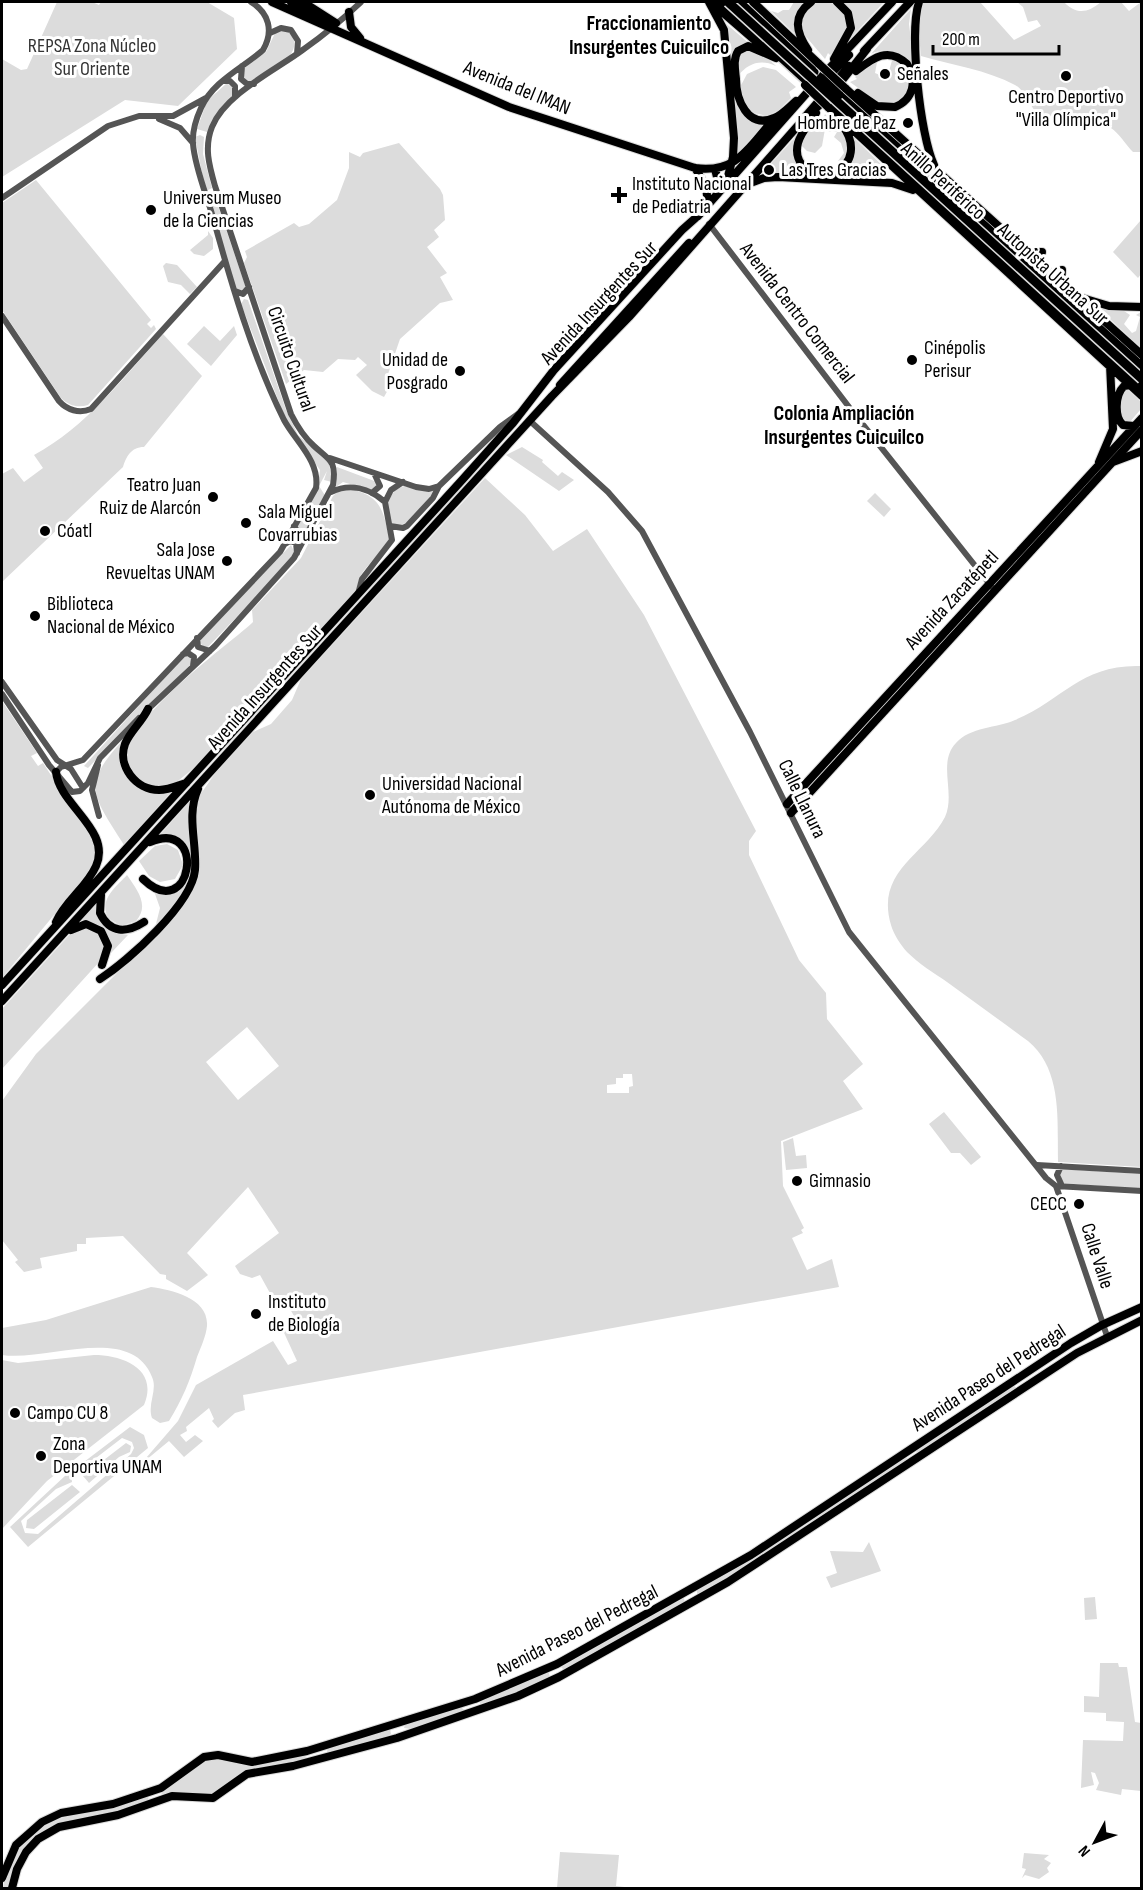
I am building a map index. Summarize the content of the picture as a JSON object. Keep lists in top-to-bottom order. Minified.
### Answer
{"streets":{"highway":["Anillo Periférico","Autopista Urbana Sur"],"main road":["Avenida del IMAN","Avenida Insurgentes Sur","Avenida Zacatépetl","Avenida Paseo del Pedregal"],"street":["Avenida Centro Comercial","Circuito Cultural","Calle Llanura","Calle Valle"]},"crossings":[["Avenida del IMAN","Avenida Insurgentes Sur"],["Avenida del IMAN","Circuito Cultural"],["Avenida Insurgentes Sur","Avenida Centro Comercial"],["Avenida Insurgentes Sur","Calle Llanura"],["Avenida Centro Comercial","Avenida Zacatépetl"],["Avenida Zacatépetl","Calle Llanura"],["Calle Llanura","Calle Valle"],["Calle Valle","Avenida Paseo del Pedregal"]],"districts":["Fraccionamiento Insurgentes Cuicuilco","Colonia Ampliación Insurgentes Cuicuilco"],"parks":["REPSA Zona Núcleo Sur Oriente"],"places":{"other":["Señales","Centro Deportivo \"Villa Olímpica\"","Hombre de Paz","Las Tres Gracias","Universum Museo de la Ciencias","Cinépolis Perisur","Unidad de Posgrado","Teatro Juan Ruiz de Alarcón","Sala Miguel Covarrubias","Cóatl","Sala Jose Revueltas UNAM","Biblioteca Nacional de México","Universidad Nacional Autónoma de México","Gimnasio","CECC","Instituto de Biología","Campo CU 8","Zona Deportiva UNAM"],"health":["Instituto Nacional de Pediatria"]},"scale_bar":"200 m","north":"bottom left"}
